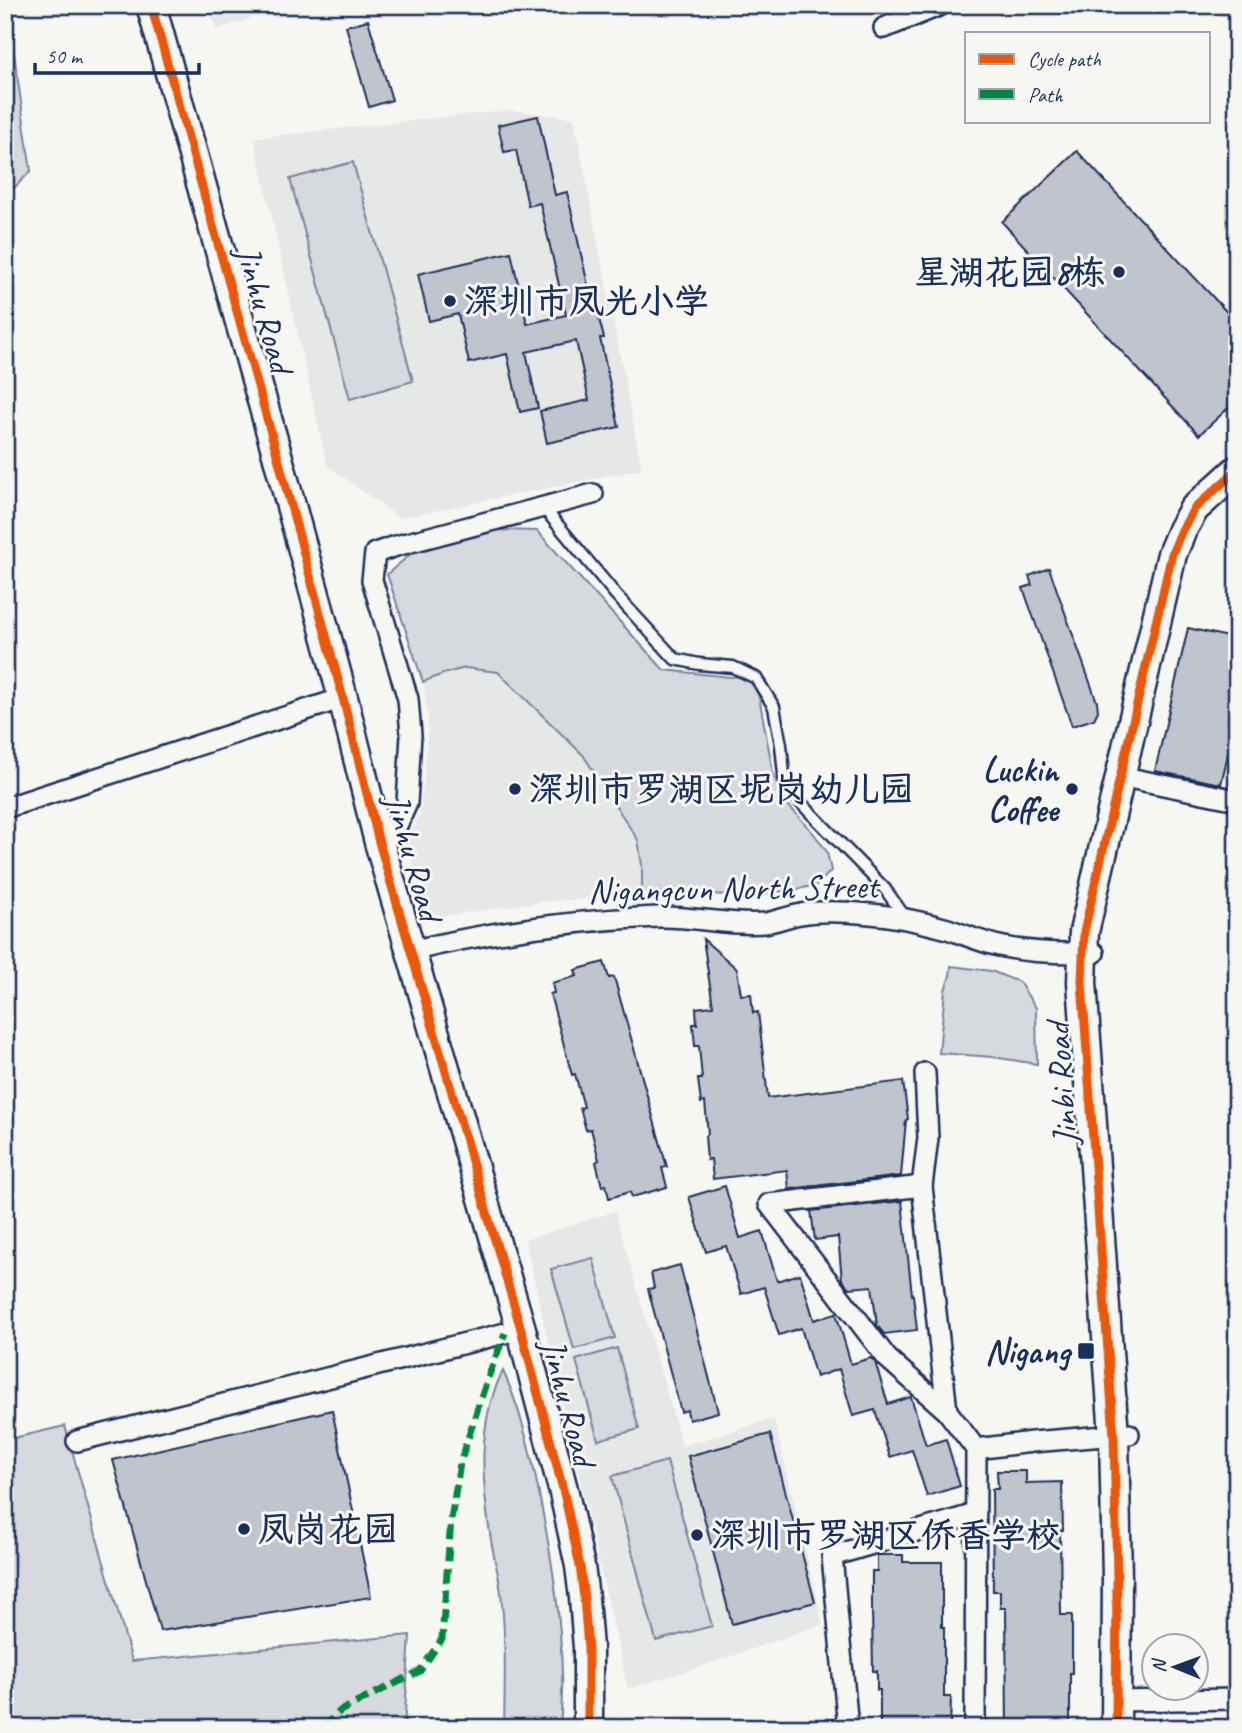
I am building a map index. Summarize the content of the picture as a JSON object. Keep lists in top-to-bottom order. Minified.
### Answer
{"streets":{"street":["Jinhu Road","Nigangcun North Street","Jinbi Road"]},"crossings":[["Jinhu Road","Nigangcun North Street"],["Nigangcun North Street","Jinbi Road"]],"places":{"other":["星湖花园8栋","深圳市凤光小学","深圳市罗湖区坭岗幼儿园","Luckin Coffee","凤岗花园","深圳市罗湖区侨香学校"],"transit":["Nigang"]},"legend":["Cycle path","Path"],"scale_bar":"50 m","north":"left"}
